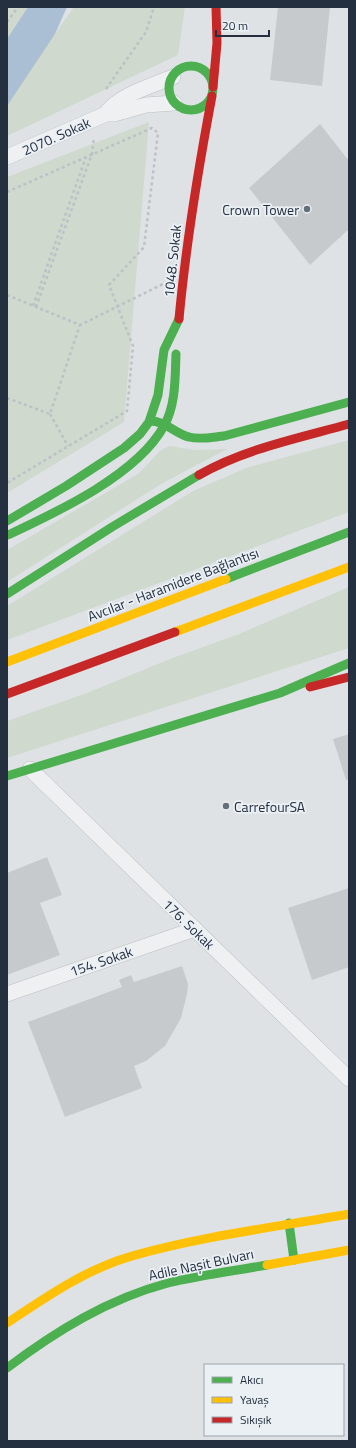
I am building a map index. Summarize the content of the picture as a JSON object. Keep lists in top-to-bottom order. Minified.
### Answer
{"streets":{"main road":["1048. Sokak","Avcılar - Haramidere Bağlantısı","Adile Naşit Bulvarı"],"street":["2070. Sokak","176. Sokak","154. Sokak"]},"crossings":[["176. Sokak","154. Sokak"]],"places":["Crown Tower","CarrefourSA"],"legend":["Akıcı","Yavaş","Sıkışık"],"scale_bar":"20 m"}
